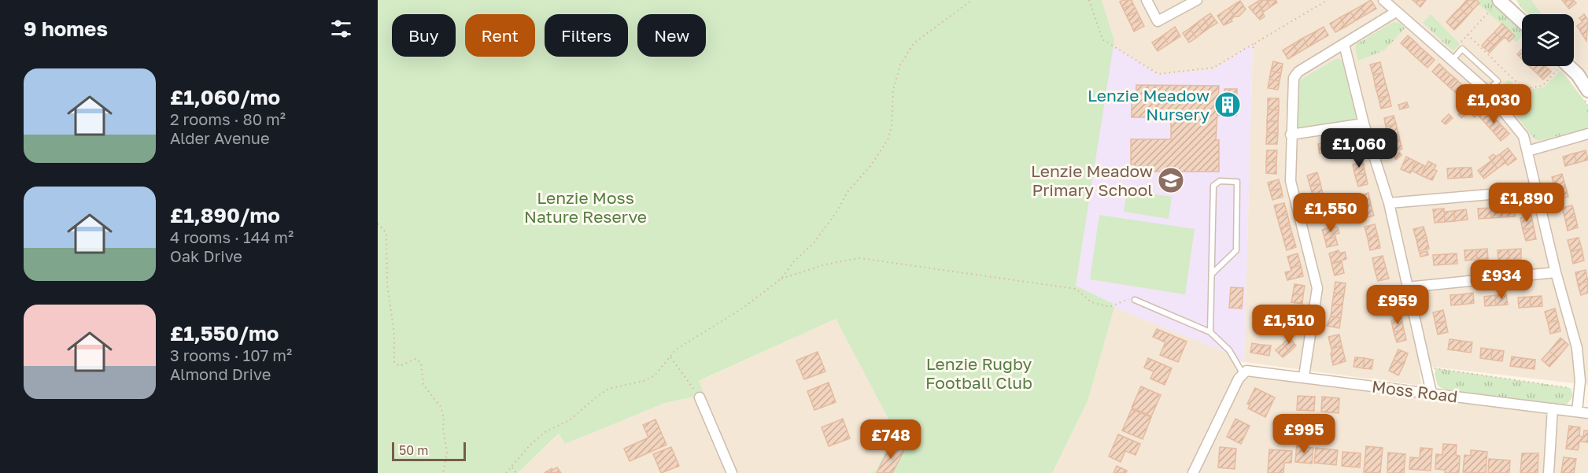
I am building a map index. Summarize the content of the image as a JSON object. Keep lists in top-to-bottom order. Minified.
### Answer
{"streets":{"street":["Moss Road"]},"parks":["Lenzie Moss Nature Reserve","Lenzie Rugby Football Club"],"places":{"building":["Lenzie Meadow Nursery"],"school or university":["Lenzie Meadow Primary School"]},"scale_bar":"50 m","page":{"heading":"9 homes","chip":["Buy","Rent","Filters","New"],"list":[{"name":"£1,060/mo","note":"2 rooms · 80 m² · Alder Avenue"},{"name":"£1,890/mo","note":"4 rooms · 144 m² · Oak Drive"},{"name":"£1,550/mo","note":"3 rooms · 107 m² · Almond Drive"}],"price":["£1,030","£1,060","£1,890","£1,550","£934","£959","£1,510","£995","£748"],"scale":"50 m"}}
